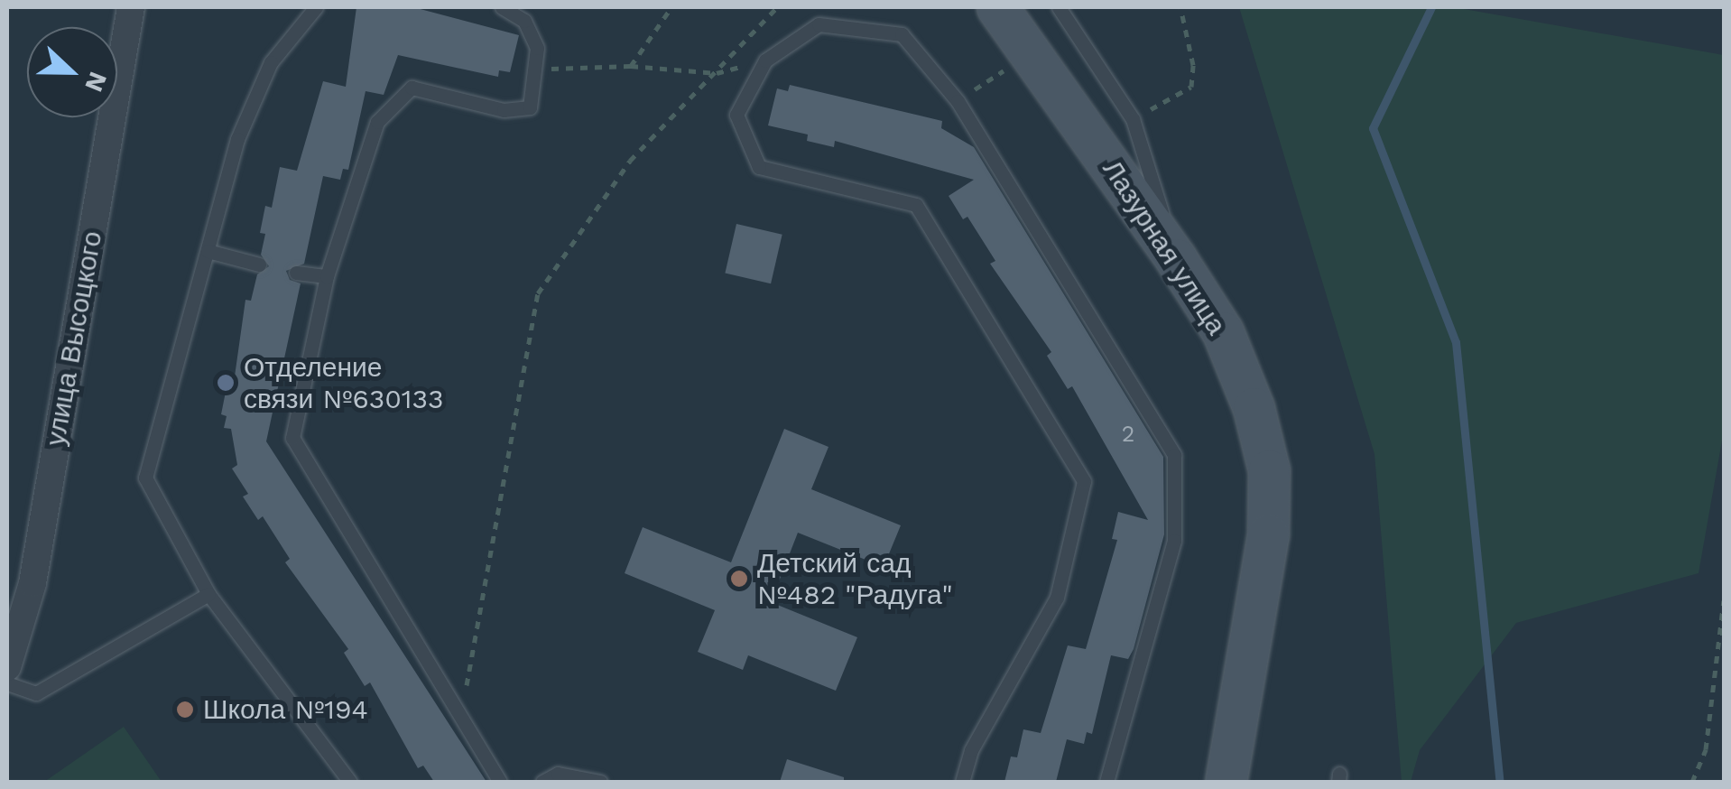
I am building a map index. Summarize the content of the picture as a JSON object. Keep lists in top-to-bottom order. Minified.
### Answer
{"streets":{"street":["Лазурная улица","улица Высоцкого"]},"places":["Отделение связи №630133","Детский сад №482 \"Радуга\"","Школа №194"],"house_numbers":["2"],"north":"right"}
